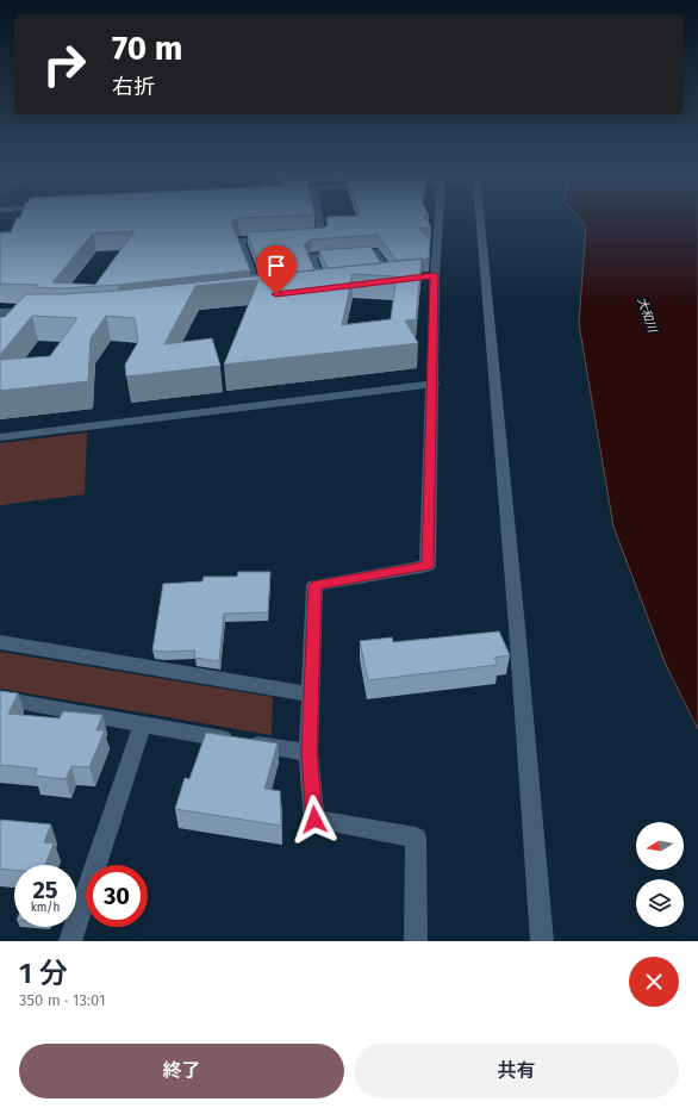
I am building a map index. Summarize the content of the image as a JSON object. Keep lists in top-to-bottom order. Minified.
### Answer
{"water":["大和川"],"north":"left","page":{"turn":["70 m","右折"],"speed":"25 km/h","limit":"30","heading":["1 分","350 m · 13:01"],"buttons":["終了","共有"]}}
